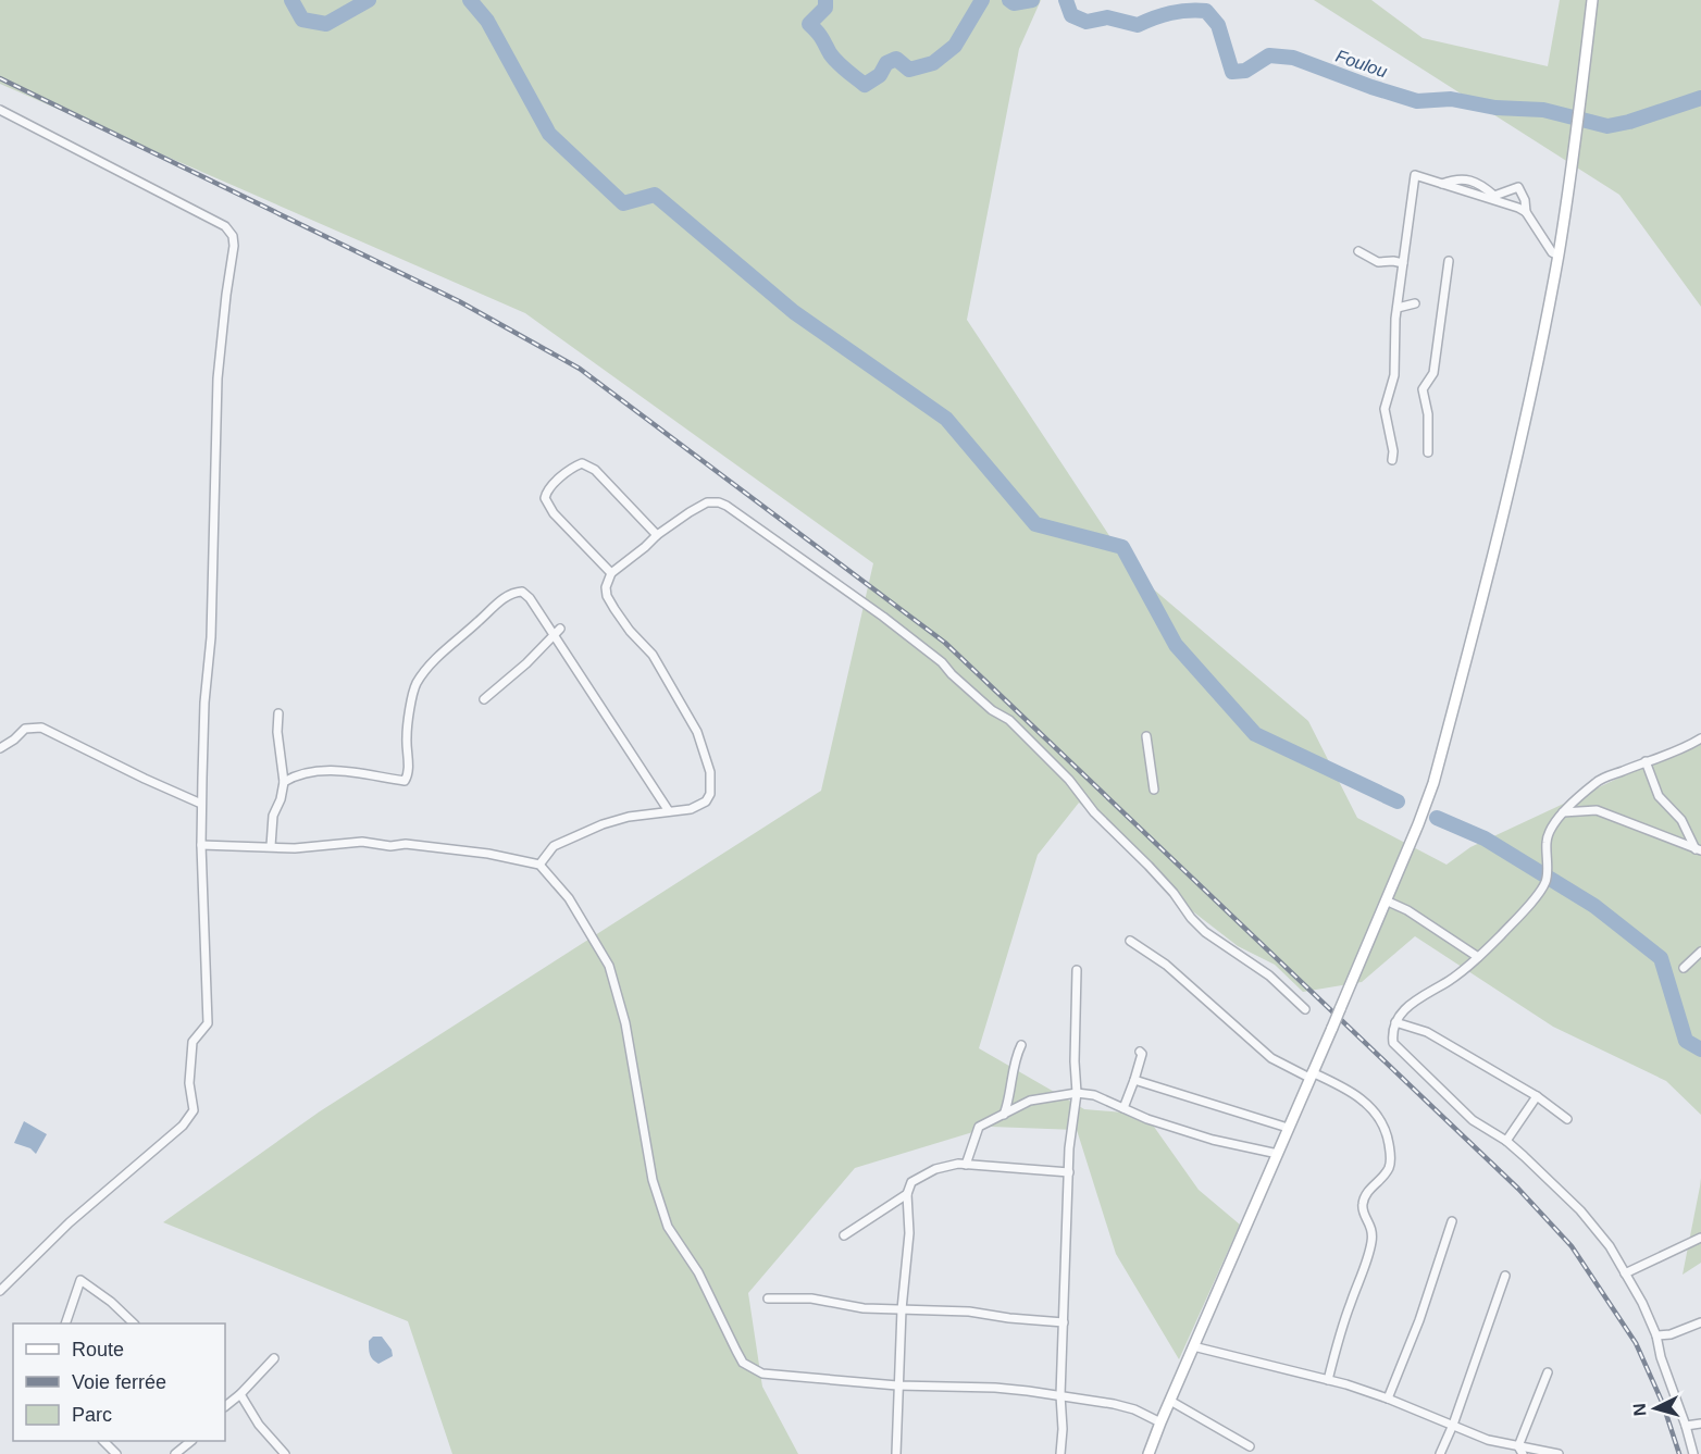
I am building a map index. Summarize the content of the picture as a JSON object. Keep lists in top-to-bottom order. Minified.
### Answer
{"water":["Foulou"],"legend":["Route","Voie ferrée","Parc"],"north":"left"}
